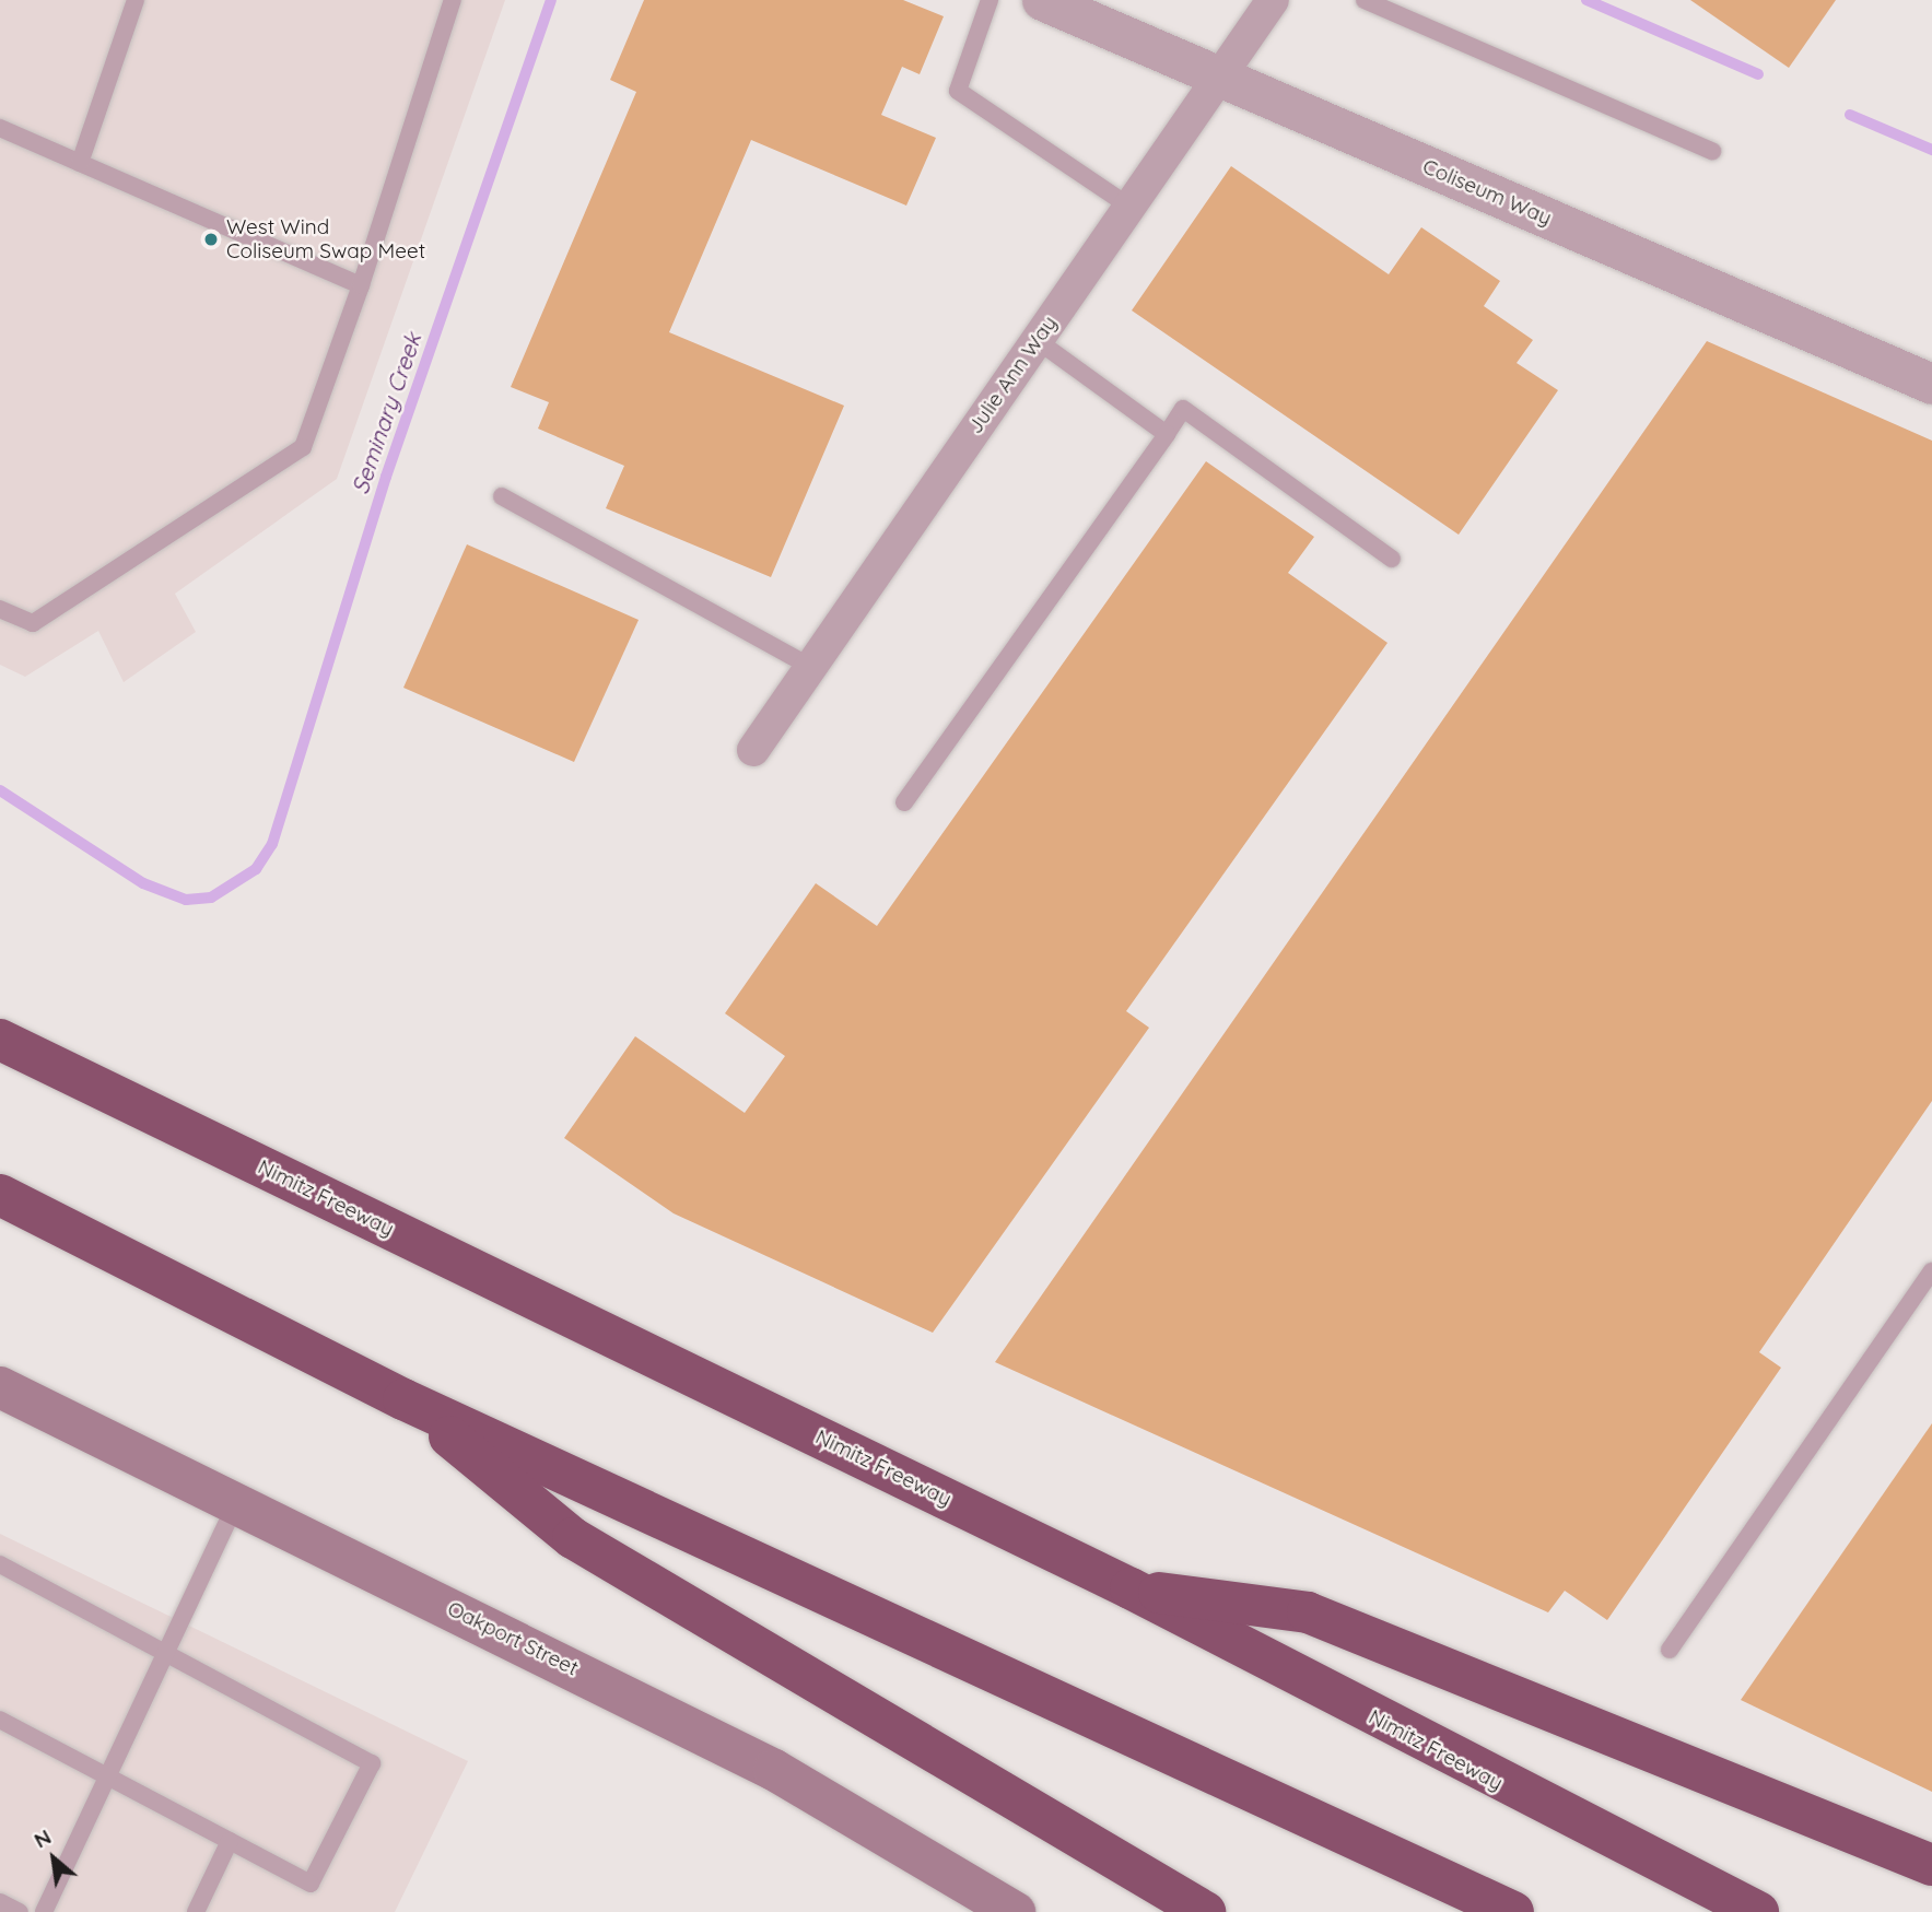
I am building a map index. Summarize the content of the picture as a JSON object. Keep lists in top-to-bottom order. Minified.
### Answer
{"streets":{"highway":["Nimitz Freeway"],"main road":["Oakport Street"],"street":["Coliseum Way","Julie Ann Way"]},"crossings":[["Coliseum Way","Julie Ann Way"]],"water":["Seminary Creek"],"places":["West Wind Coliseum Swap Meet"],"north":"top left"}
